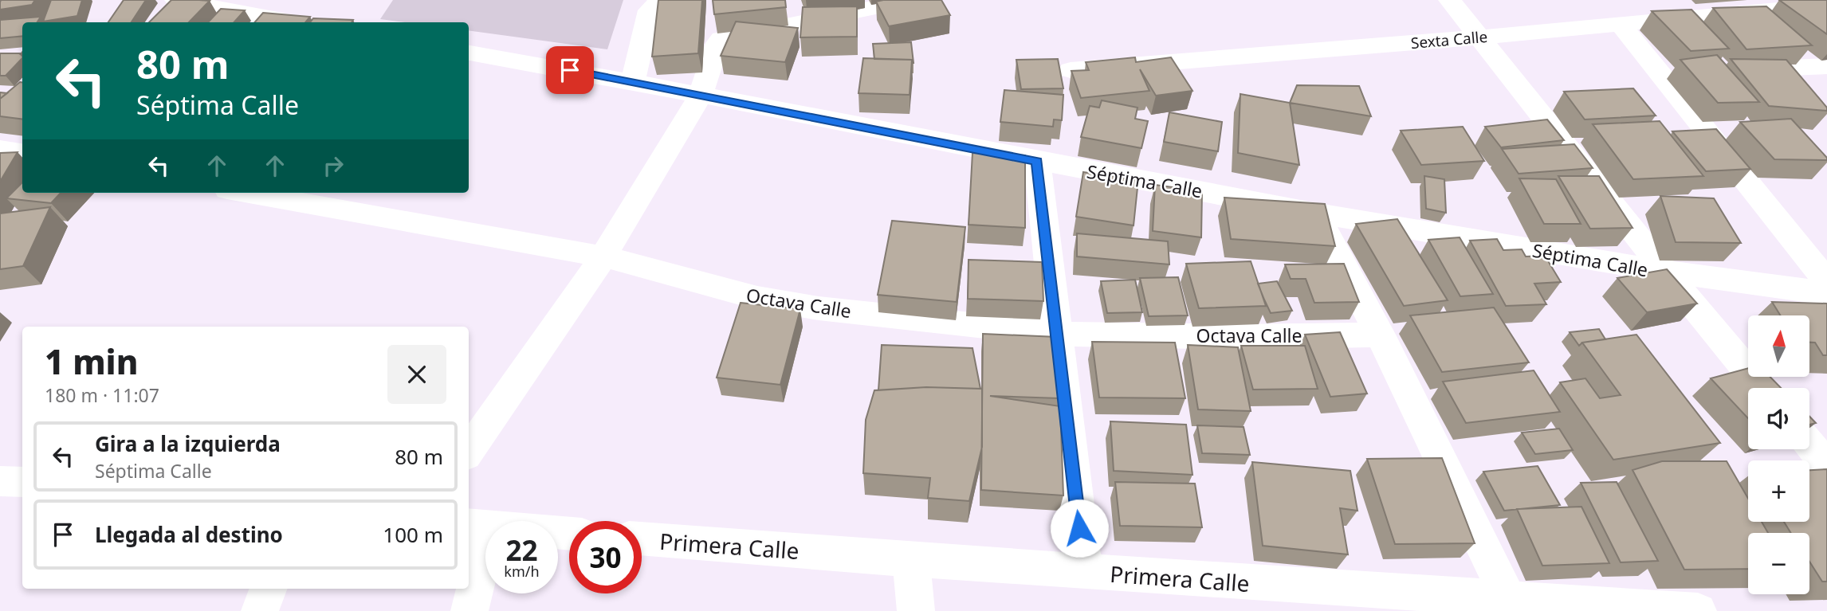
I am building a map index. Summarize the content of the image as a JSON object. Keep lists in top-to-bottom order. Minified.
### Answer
{"streets":{"street":["Sexta Calle","Séptima Calle","Octava Calle","Primera Calle"]},"north":"top","page":{"turn":["80 m","Séptima Calle"],"map_buttons":["+","−"],"heading":["1 min","180 m · 11:07"],"list":[{"name":"Gira a la izquierda","note":"Séptima Calle","value":"80 m"},{"name":"Llegada al destino","value":"100 m"}],"speed":"22 km/h","limit":"30"}}
